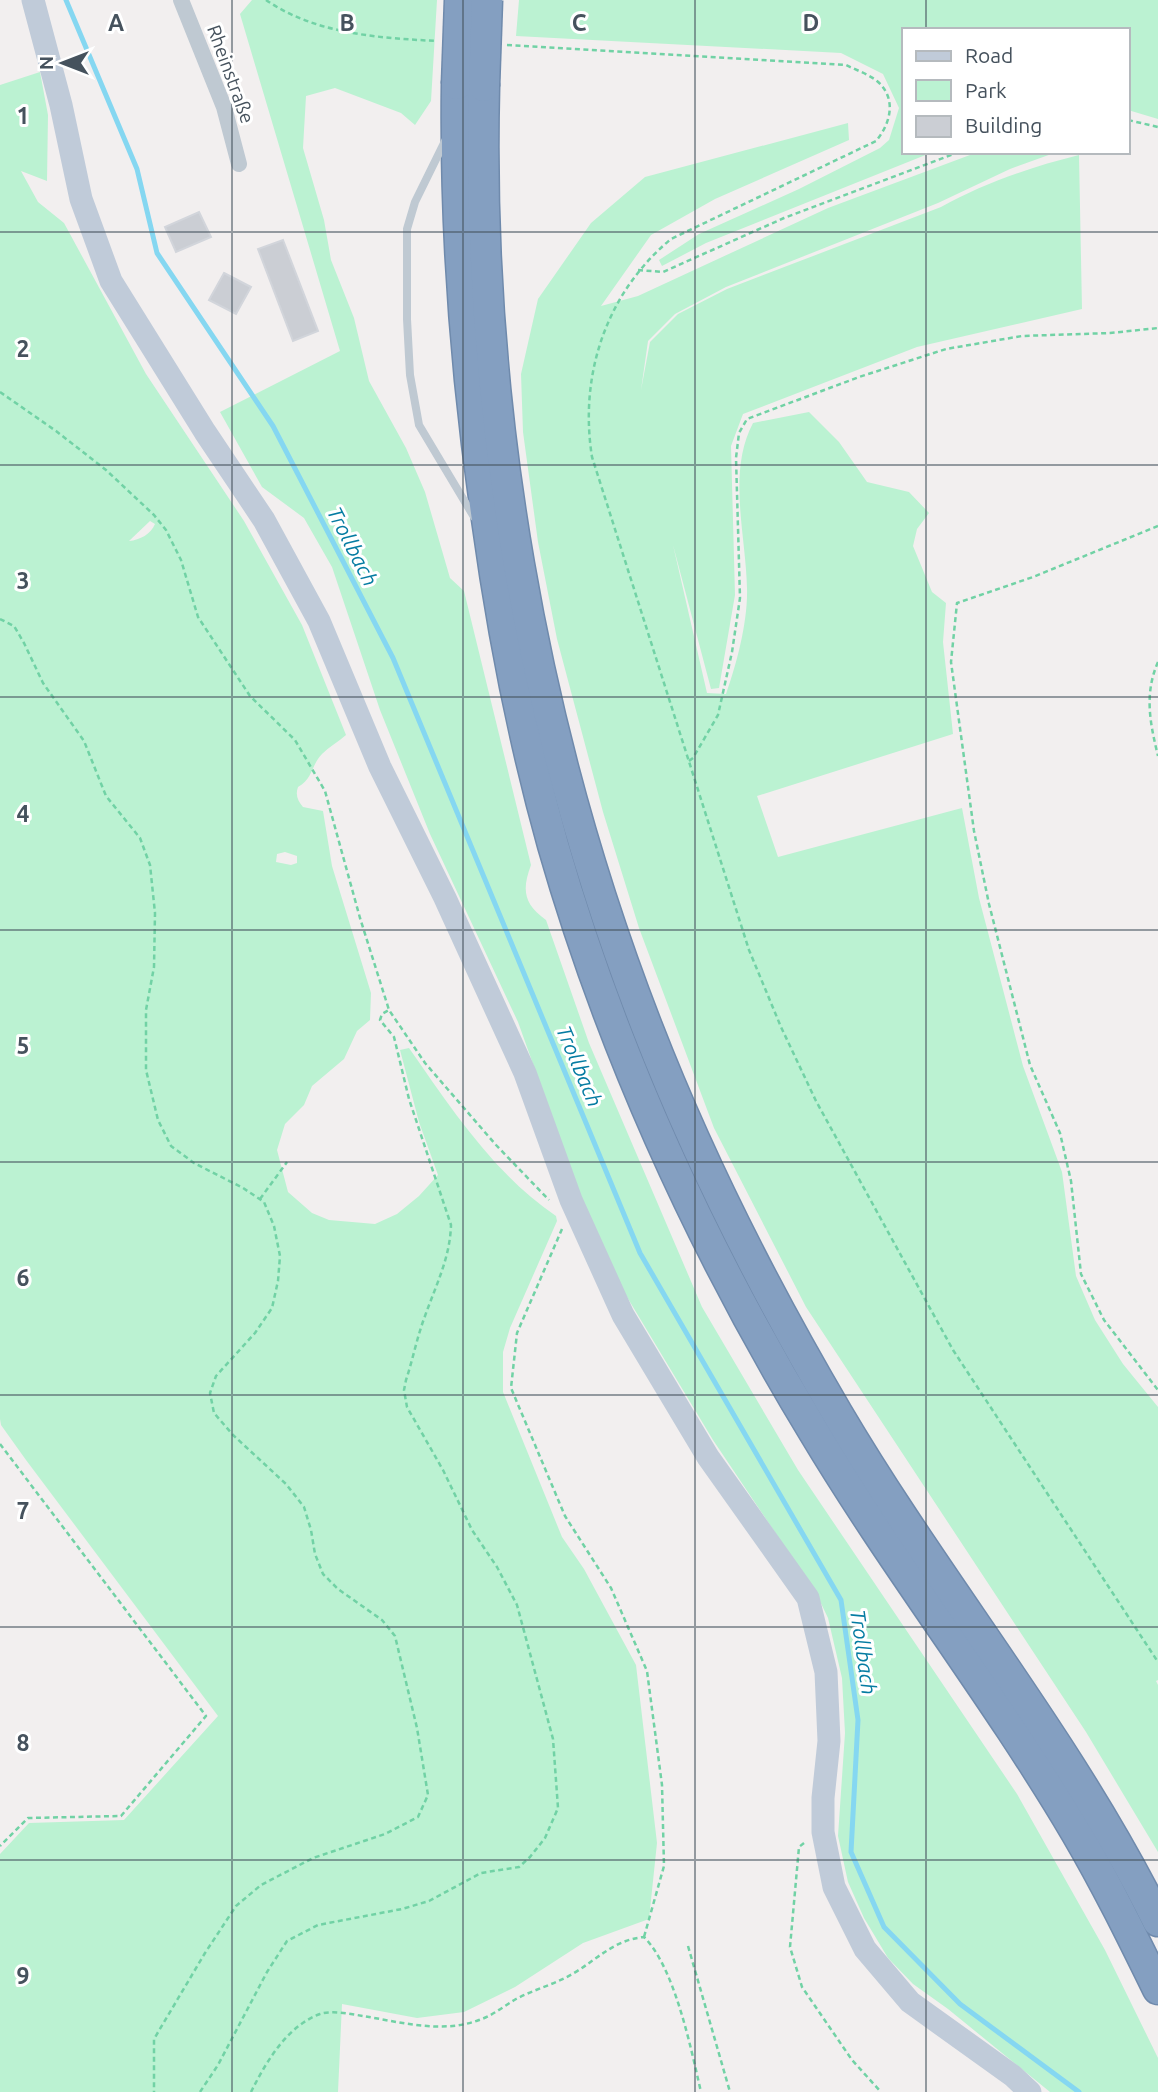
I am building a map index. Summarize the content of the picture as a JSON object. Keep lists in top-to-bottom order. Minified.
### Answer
{"streets":{"street":["Rheinstraße"]},"water":["Trollbach"],"legend":["Road","Park","Building"],"north":"left","grid":{"columns":["A","B","C","D"],"rows":["1","2","3","4","5","6","7","8","9"]}}
